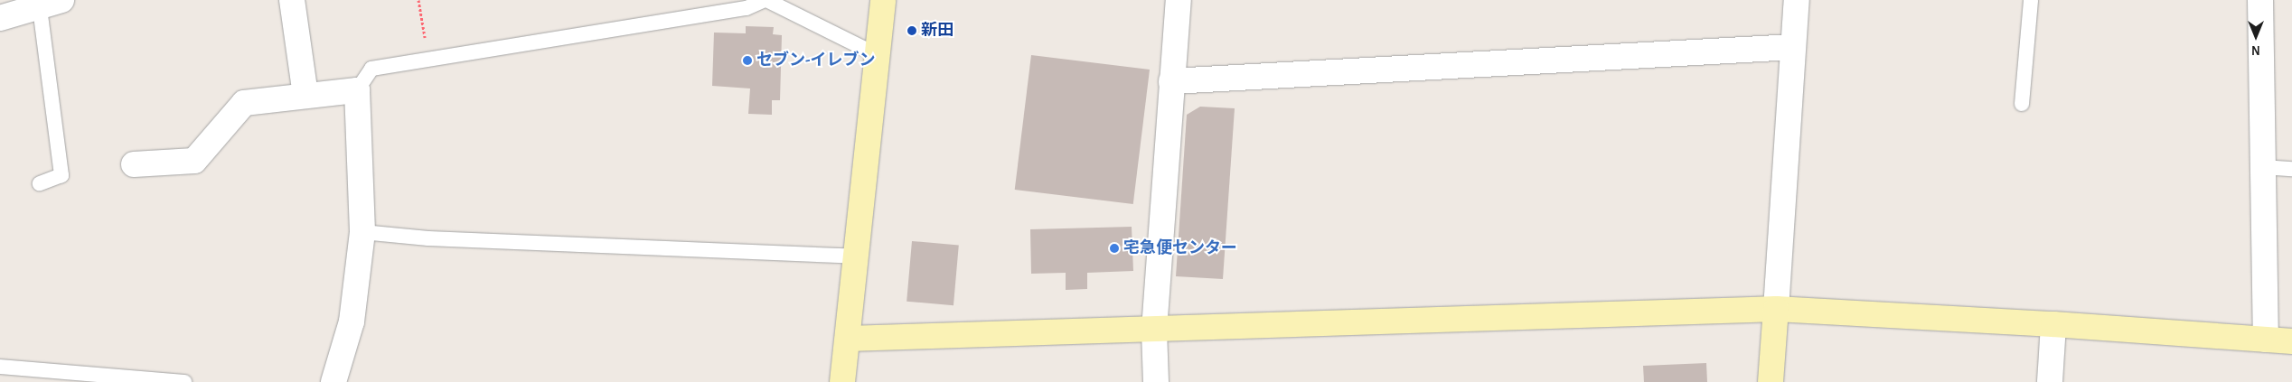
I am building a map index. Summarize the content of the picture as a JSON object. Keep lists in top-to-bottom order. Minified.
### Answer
{"places":["新田","セブン-イレブン","宅急便センター"],"north":"bottom"}
